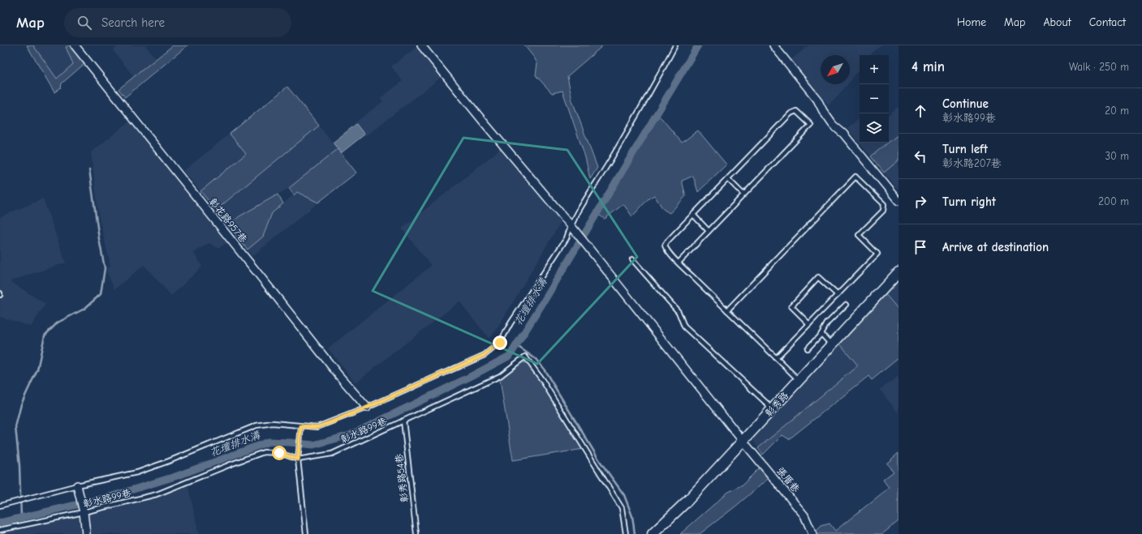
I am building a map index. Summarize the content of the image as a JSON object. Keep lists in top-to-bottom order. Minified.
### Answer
{"streets":{"street":["彰花路957巷","彰秀路","張厝巷"],"lane":["彰水路99巷","彰秀路54巷"]},"crossings":[["彰秀路","張厝巷"],["彰水路99巷","彰秀路54巷"]],"water":["花壇排水溝"],"north":"bottom left","page":{"header":"Map","search":"Search here","nav":["Home","Map","About","Contact"],"heading":["4 min","Walk · 250 m"],"map_buttons":["+","−"],"list":[["Continue","彰水路99巷","20 m"],["Turn left","彰水路207巷","30 m"],["Turn right","200 m"],"Arrive at destination"]}}
